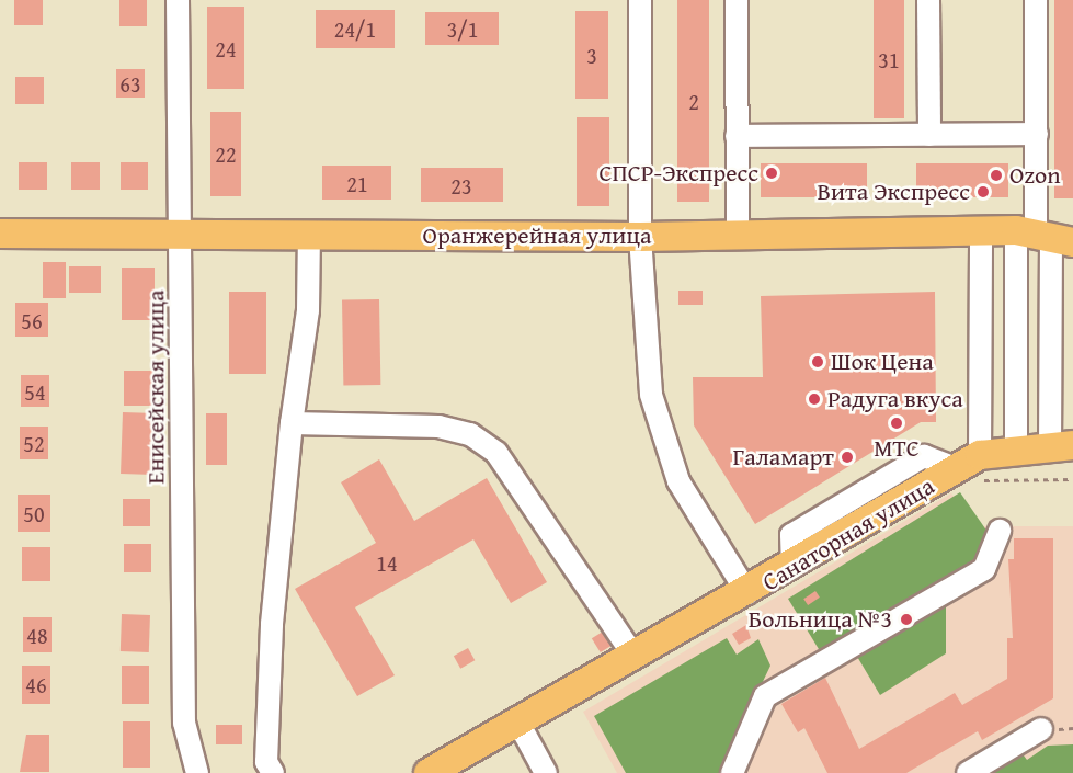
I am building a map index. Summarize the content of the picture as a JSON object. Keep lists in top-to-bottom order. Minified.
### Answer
{"streets":{"main road":["Оранжерейная улица","Санаторная улица"],"street":["Енисейская улица"]},"crossings":[["Оранжерейная улица","Енисейская улица"]],"places":["СПСР-Экспресс","Ozon","Вита Экспресс","Шок Цена","Радуга вкуса","МТС","Галамарт","Больница №3"],"house_numbers":["24/1","3/1","24","3","31","63","2","22","21","23","56","54","52","50","14","48","46"]}
